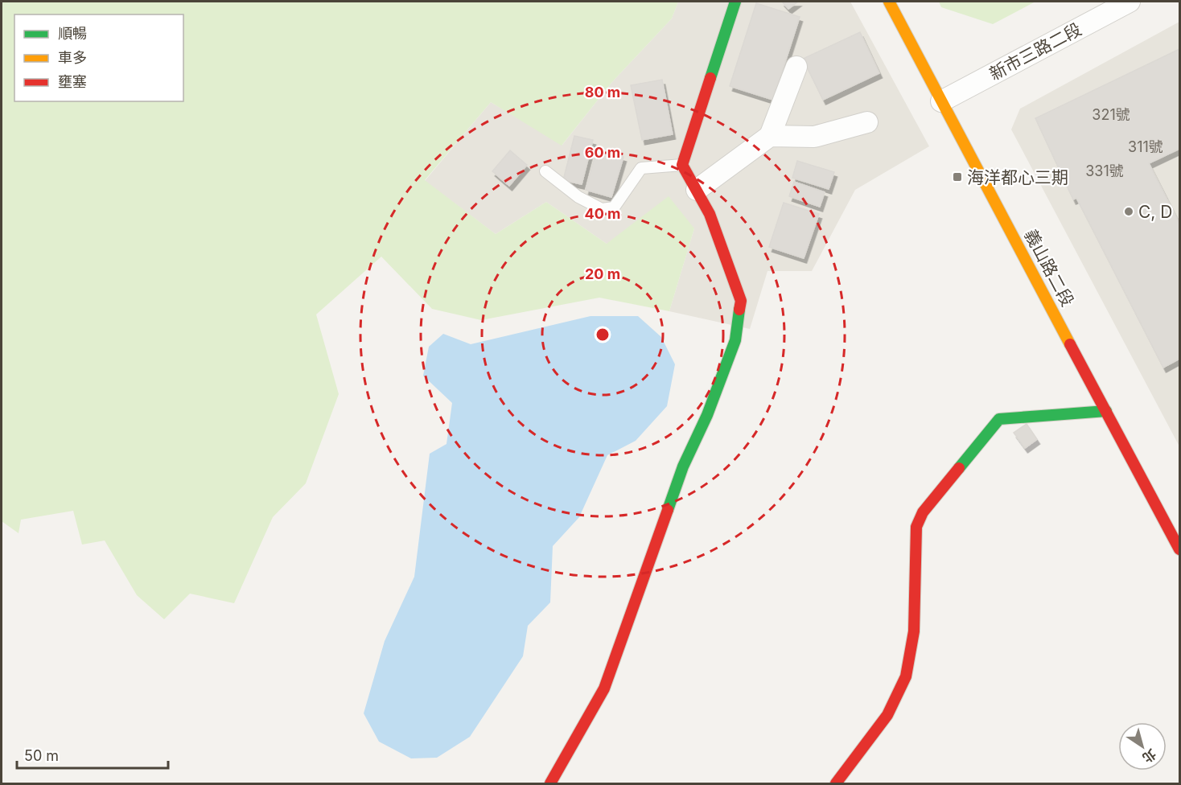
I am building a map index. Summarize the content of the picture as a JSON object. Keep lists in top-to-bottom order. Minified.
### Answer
{"streets":{"street":["新市三路二段","義山路二段"]},"crossings":[["新市三路二段","義山路二段"]],"places":{"transit":["海洋都心三期"],"other":["C, D"]},"house_numbers":["321號","311號","331號"],"legend":["順暢","車多","壅塞"],"scale_bar":"50 m","north":"bottom right","rings":["80 m","60 m","40 m","20 m"]}
